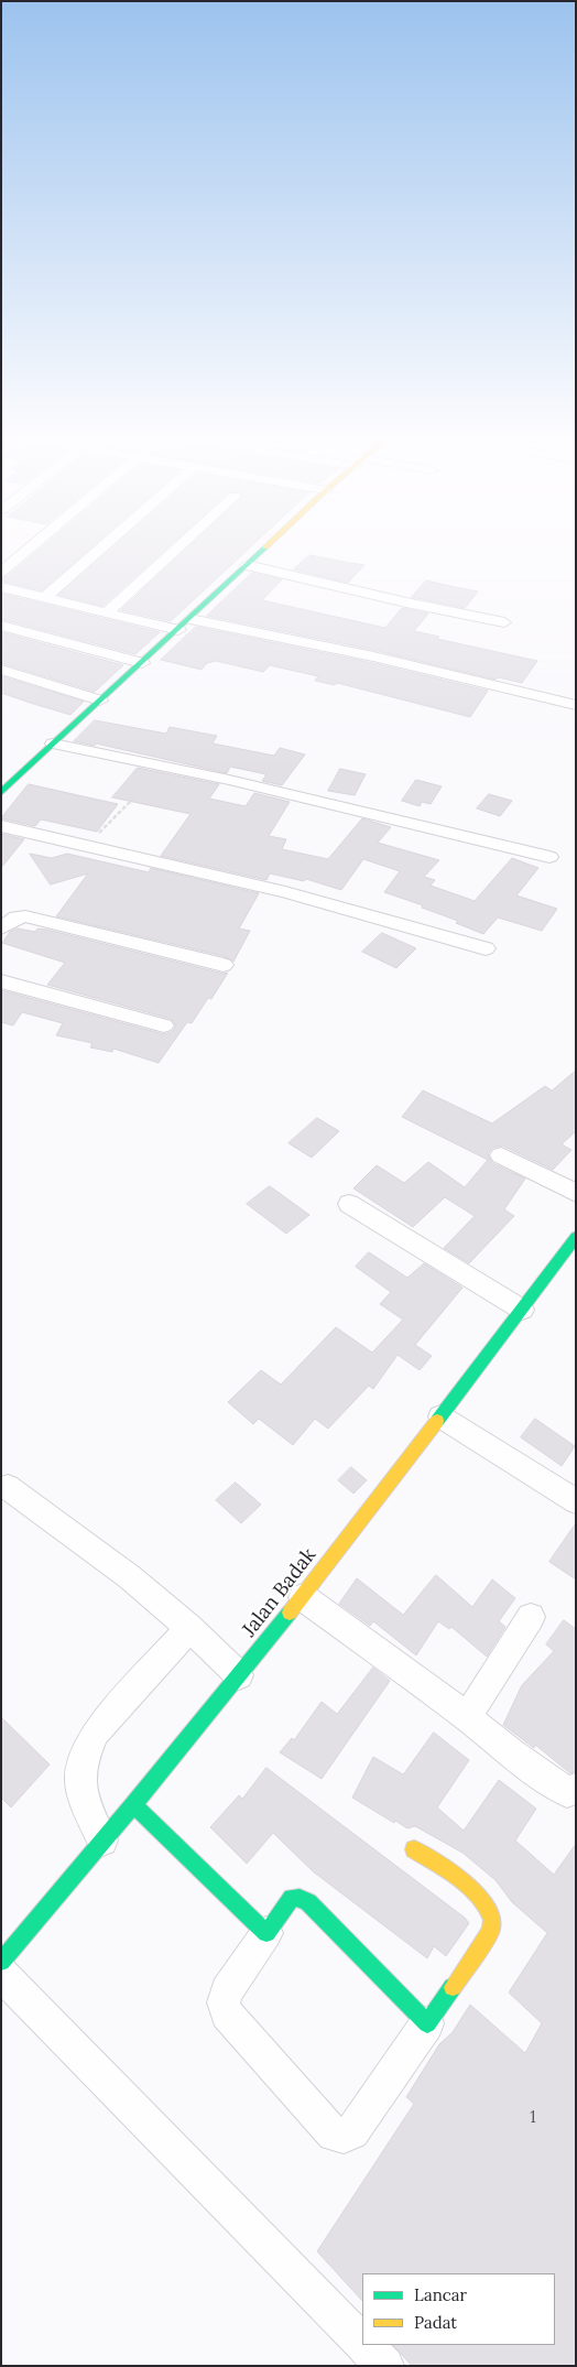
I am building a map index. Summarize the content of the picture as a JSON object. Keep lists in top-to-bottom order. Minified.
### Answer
{"streets":{"street":["Jalan Badak"]},"house_numbers":["1"],"legend":["Lancar","Padat"]}
